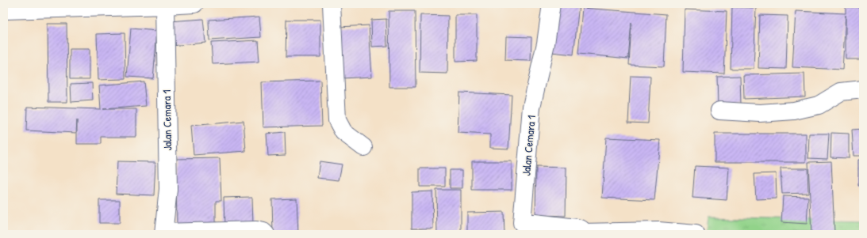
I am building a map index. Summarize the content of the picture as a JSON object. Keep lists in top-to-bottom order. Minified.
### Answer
{"streets":{"street":["Jalan Cemara 1"]}}
